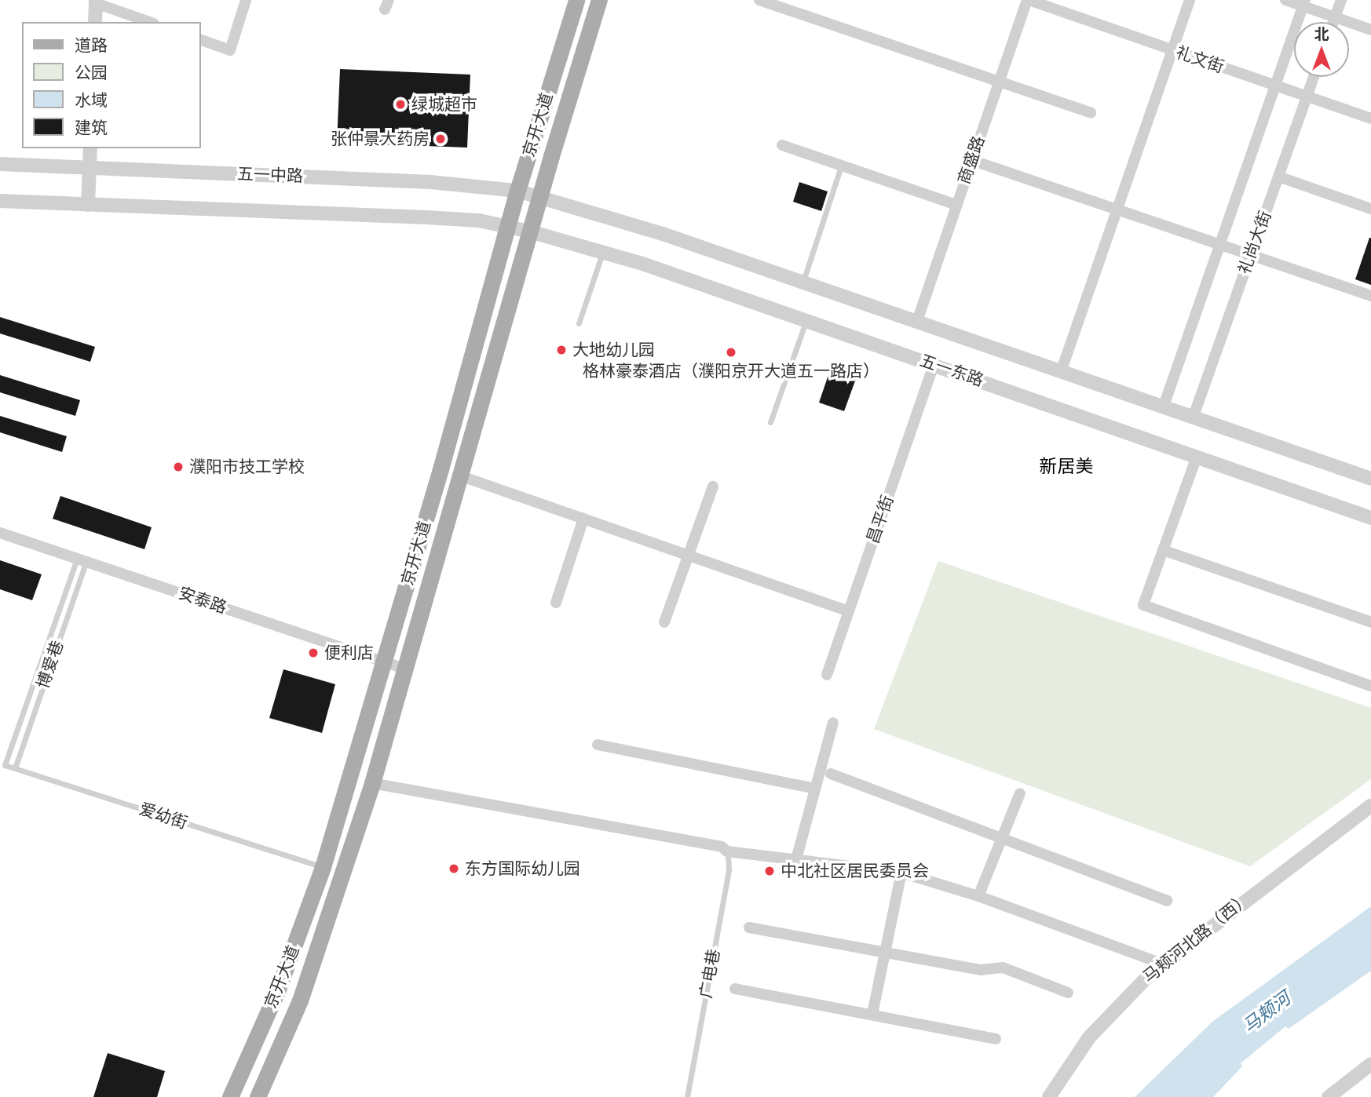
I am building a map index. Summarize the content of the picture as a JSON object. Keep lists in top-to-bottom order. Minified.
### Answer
{"streets":{"main road":["京开大道"],"street":["礼文街","商盛路","五一中路","礼尚大街","五一东路","昌平街","安泰路","马颊河北路（西）"],"lane":["博爱巷","爱幼街","广电巷"]},"crossings":[["礼文街","商盛路"],["礼文街","礼尚大街"],["京开大道","五一中路"],["京开大道","五一东路"],["京开大道","安泰路"],["京开大道","爱幼街"],["商盛路","五一东路"],["五一中路","五一东路"],["礼尚大街","五一东路"],["五一东路","昌平街"],["安泰路","博爱巷"],["博爱巷","爱幼街"]],"districts":["新居美"],"water":["马颊河"],"places":["绿城超市","张仲景大药房","大地幼儿园","格林豪泰酒店（濮阳京开大道五一路店）","濮阳市技工学校","便利店","东方国际幼儿园","中北社区居民委员会"],"legend":["道路","公园","水域","建筑"],"north":"top"}
